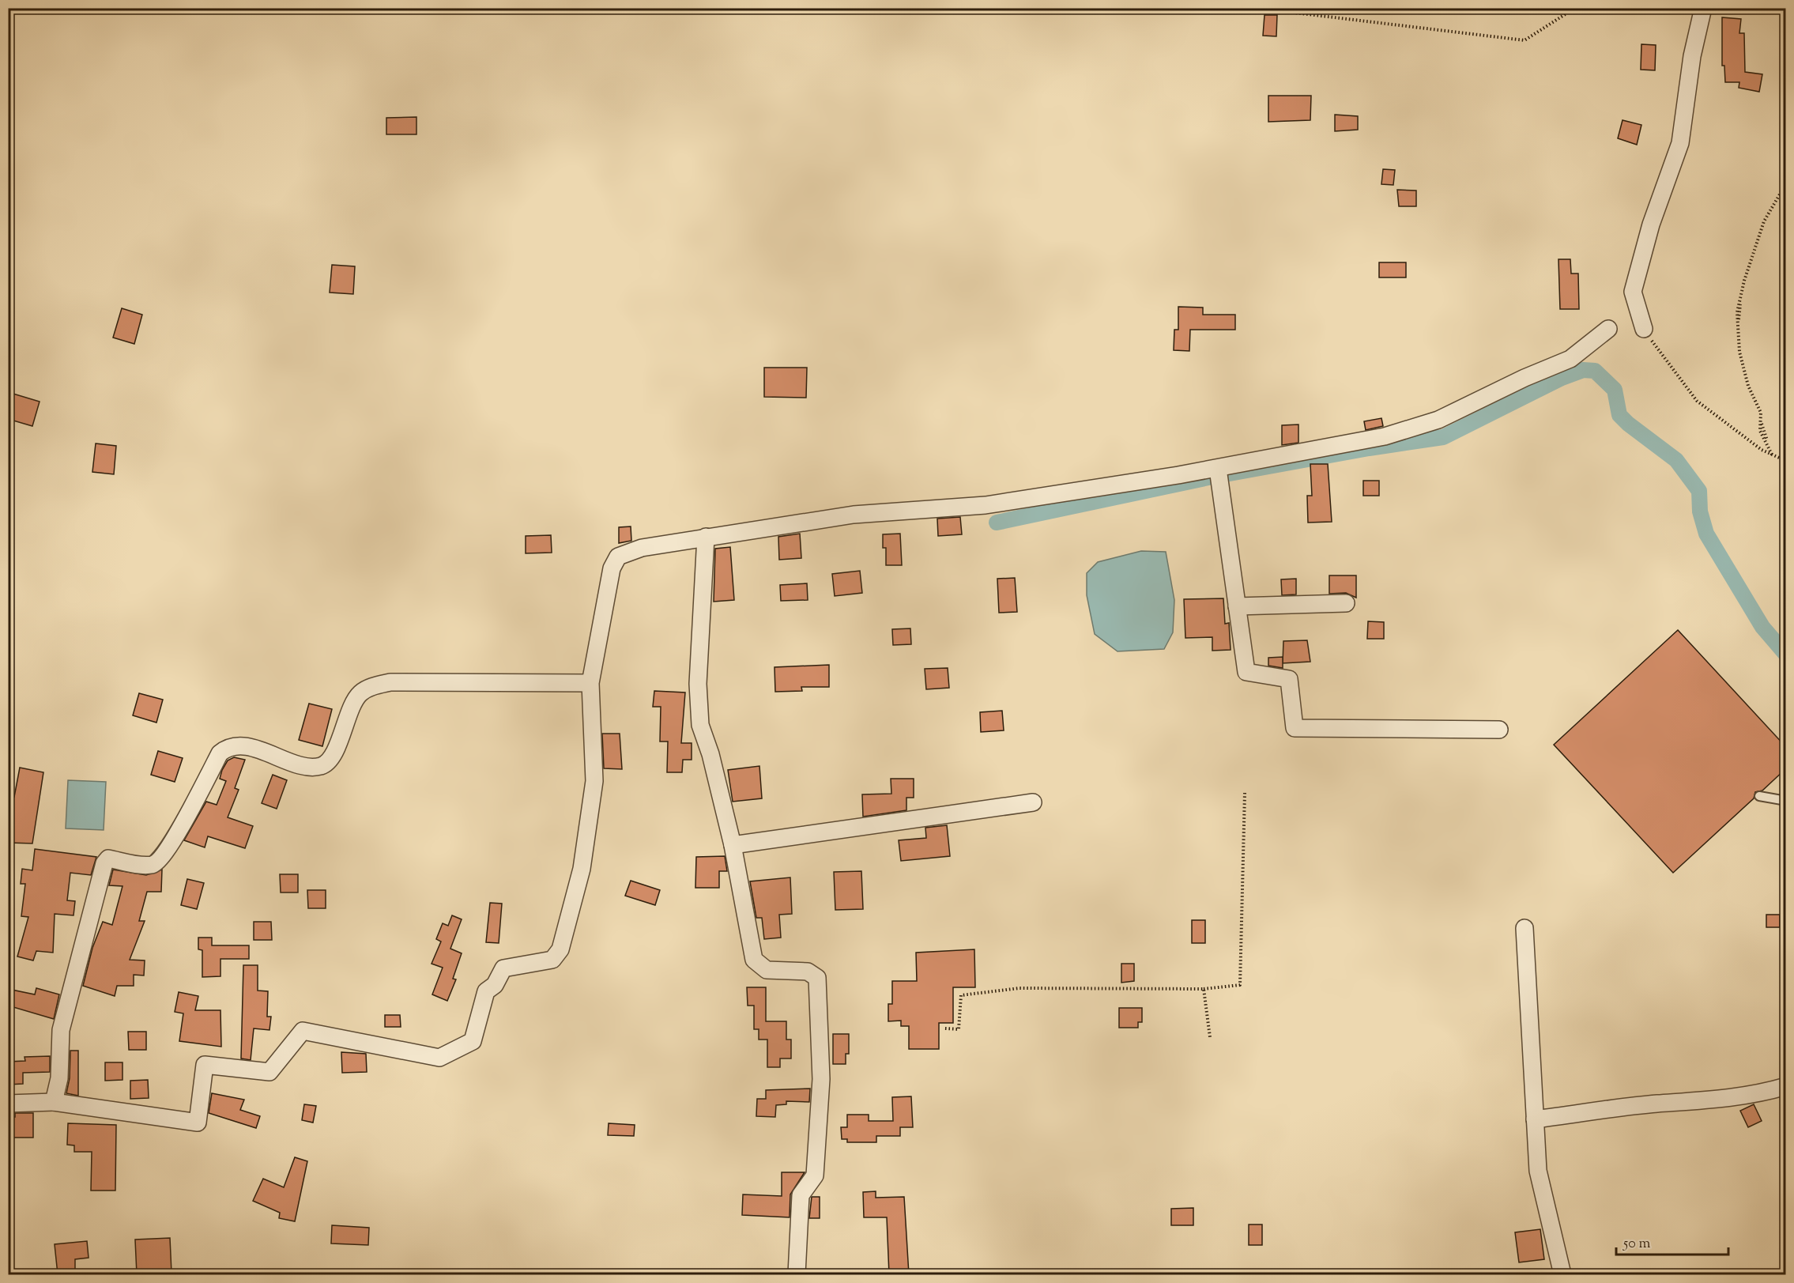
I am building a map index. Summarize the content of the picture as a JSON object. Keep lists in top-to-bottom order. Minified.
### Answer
{"scale_bar":"50 m"}
